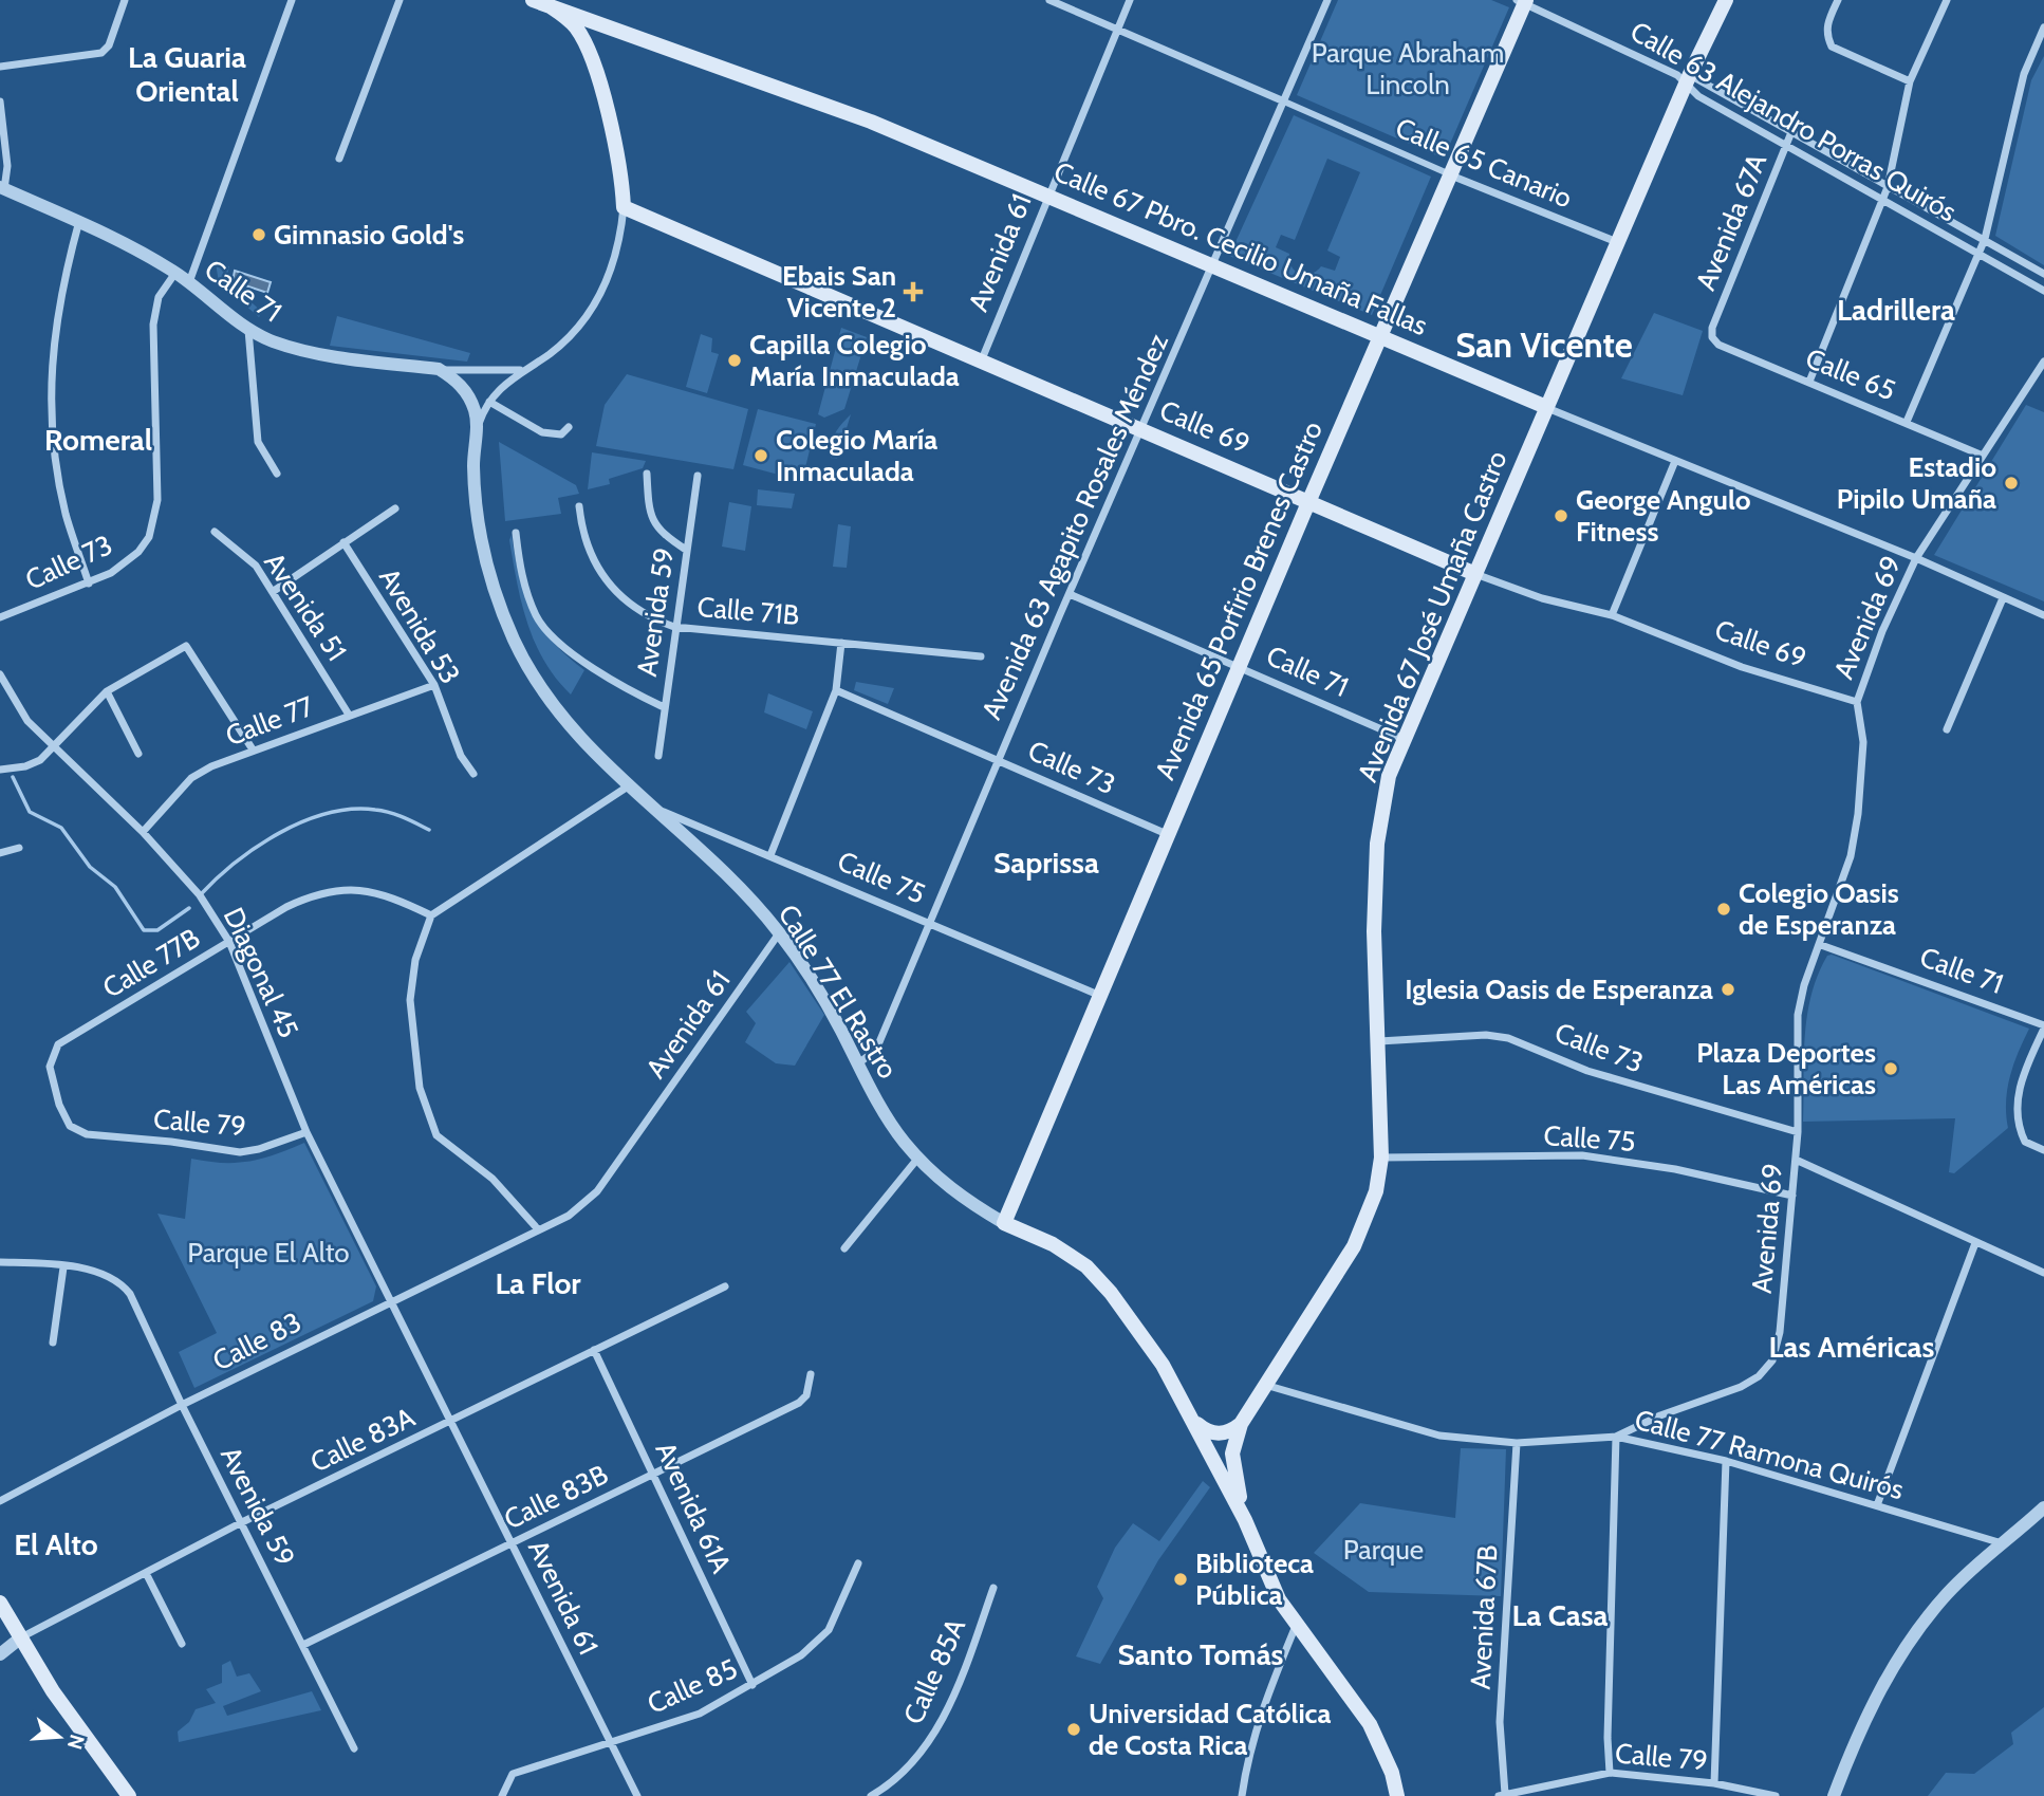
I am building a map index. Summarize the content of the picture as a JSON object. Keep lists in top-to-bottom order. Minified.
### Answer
{"streets":{"main road":["Calle 67 Pbro. Cecilio Umaña Fallas","Calle 69","Avenida 65 Porfirio Brenes Castro","Avenida 67 José Umaña Castro"],"street":["Calle 63 Alejandro Porras Quirós","Calle 65 Canario","Avenida 67A","Avenida 61","Calle 71","Calle 65","Avenida 63 Agapito Rosales Méndez","Calle 73","Avenida 51","Calle 71B","Avenida 59","Avenida 69","Avenida 53","Calle 77","Calle 75","Calle 77B","Diagonal 45","Calle 77 El Rastro","Calle 79","Calle 83","Calle 83A","Calle 77 Ramona Quirós","Calle 83B","Avenida 61A","Avenida 67B","Calle 85A","Calle 85"]},"crossings":[["Calle 63 Alejandro Porras Quirós","Avenida 67A"],["Calle 63 Alejandro Porras Quirós","Avenida 65 Porfirio Brenes Castro"],["Calle 63 Alejandro Porras Quirós","Avenida 67 José Umaña Castro"],["Calle 65 Canario","Avenida 61"],["Calle 65 Canario","Avenida 63 Agapito Rosales Méndez"],["Calle 65 Canario","Avenida 65 Porfirio Brenes Castro"],["Calle 65 Canario","Avenida 67 José Umaña Castro"],["Avenida 67A","Calle 65"],["Calle 67 Pbro. Cecilio Umaña Fallas","Avenida 61"],["Calle 67 Pbro. Cecilio Umaña Fallas","Avenida 63 Agapito Rosales Méndez"],["Calle 67 Pbro. Cecilio Umaña Fallas","Avenida 65 Porfirio Brenes Castro"],["Calle 67 Pbro. Cecilio Umaña Fallas","Avenida 67 José Umaña Castro"],["Calle 67 Pbro. Cecilio Umaña Fallas","Avenida 69"],["Avenida 61","Calle 69"],["Avenida 61","Diagonal 45"],["Avenida 61","Calle 77 El Rastro"],["Avenida 61","Calle 83"],["Avenida 61","Calle 83A"],["Avenida 61","Calle 83B"],["Avenida 61","Calle 85"],["Calle 71","Avenida 63 Agapito Rosales Méndez"],["Calle 71","Calle 73"],["Calle 71","Avenida 65 Porfirio Brenes Castro"],["Calle 71","Avenida 67 José Umaña Castro"],["Calle 71","Avenida 69"],["Calle 71","Calle 77 El Rastro"],["Calle 65","Avenida 69"],["Calle 69","Avenida 63 Agapito Rosales Méndez"],["Calle 69","Avenida 65 Porfirio Brenes Castro"],["Calle 69","Avenida 67 José Umaña Castro"],["Calle 69","Avenida 69"],["Avenida 63 Agapito Rosales Méndez","Calle 73"],["Avenida 63 Agapito Rosales Méndez","Calle 75"],["Avenida 63 Agapito Rosales Méndez","Calle 77 El Rastro"],["Calle 73","Avenida 65 Porfirio Brenes Castro"],["Calle 73","Avenida 67 José Umaña Castro"],["Calle 73","Avenida 69"],["Avenida 65 Porfirio Brenes Castro","Calle 75"],["Avenida 65 Porfirio Brenes Castro","Calle 77 El Rastro"],["Avenida 51","Calle 77"],["Calle 71B","Avenida 59"],["Avenida 59","Calle 83"],["Avenida 59","Calle 83A"],["Avenida 59","Calle 83B"],["Avenida 67 José Umaña Castro","Calle 75"],["Avenida 67 José Umaña Castro","Calle 77 Ramona Quirós"],["Avenida 69","Calle 75"],["Avenida 69","Calle 77 Ramona Quirós"],["Avenida 53","Calle 77"],["Calle 77","Diagonal 45"],["Calle 75","Calle 77 El Rastro"],["Calle 77B","Diagonal 45"],["Calle 77B","Calle 79"],["Diagonal 45","Calle 79"],["Diagonal 45","Calle 83"],["Calle 79","Avenida 67B"],["Calle 83A","Avenida 61A"],["Calle 77 Ramona Quirós","Avenida 67B"],["Calle 83B","Avenida 61A"],["Avenida 61A","Calle 85"]],"districts":["La Guaria Oriental","Ladrillera","San Vicente","Romeral","Saprissa","La Flor","Las Américas","El Alto","La Casa","Santo Tomás"],"parks":["Parque Abraham Lincoln","Parque El Alto","Parque"],"places":{"other":["Gimnasio Gold's","Capilla Colegio María Inmaculada","Colegio María Inmaculada","Estadio Pipilo Umaña","George Angulo Fitness","Colegio Oasis de Esperanza","Iglesia Oasis de Esperanza","Plaza Deportes Las Américas","Biblioteca Pública","Universidad Católica de Costa Rica"],"health":["Ebais San Vicente 2"]},"north":"right"}
